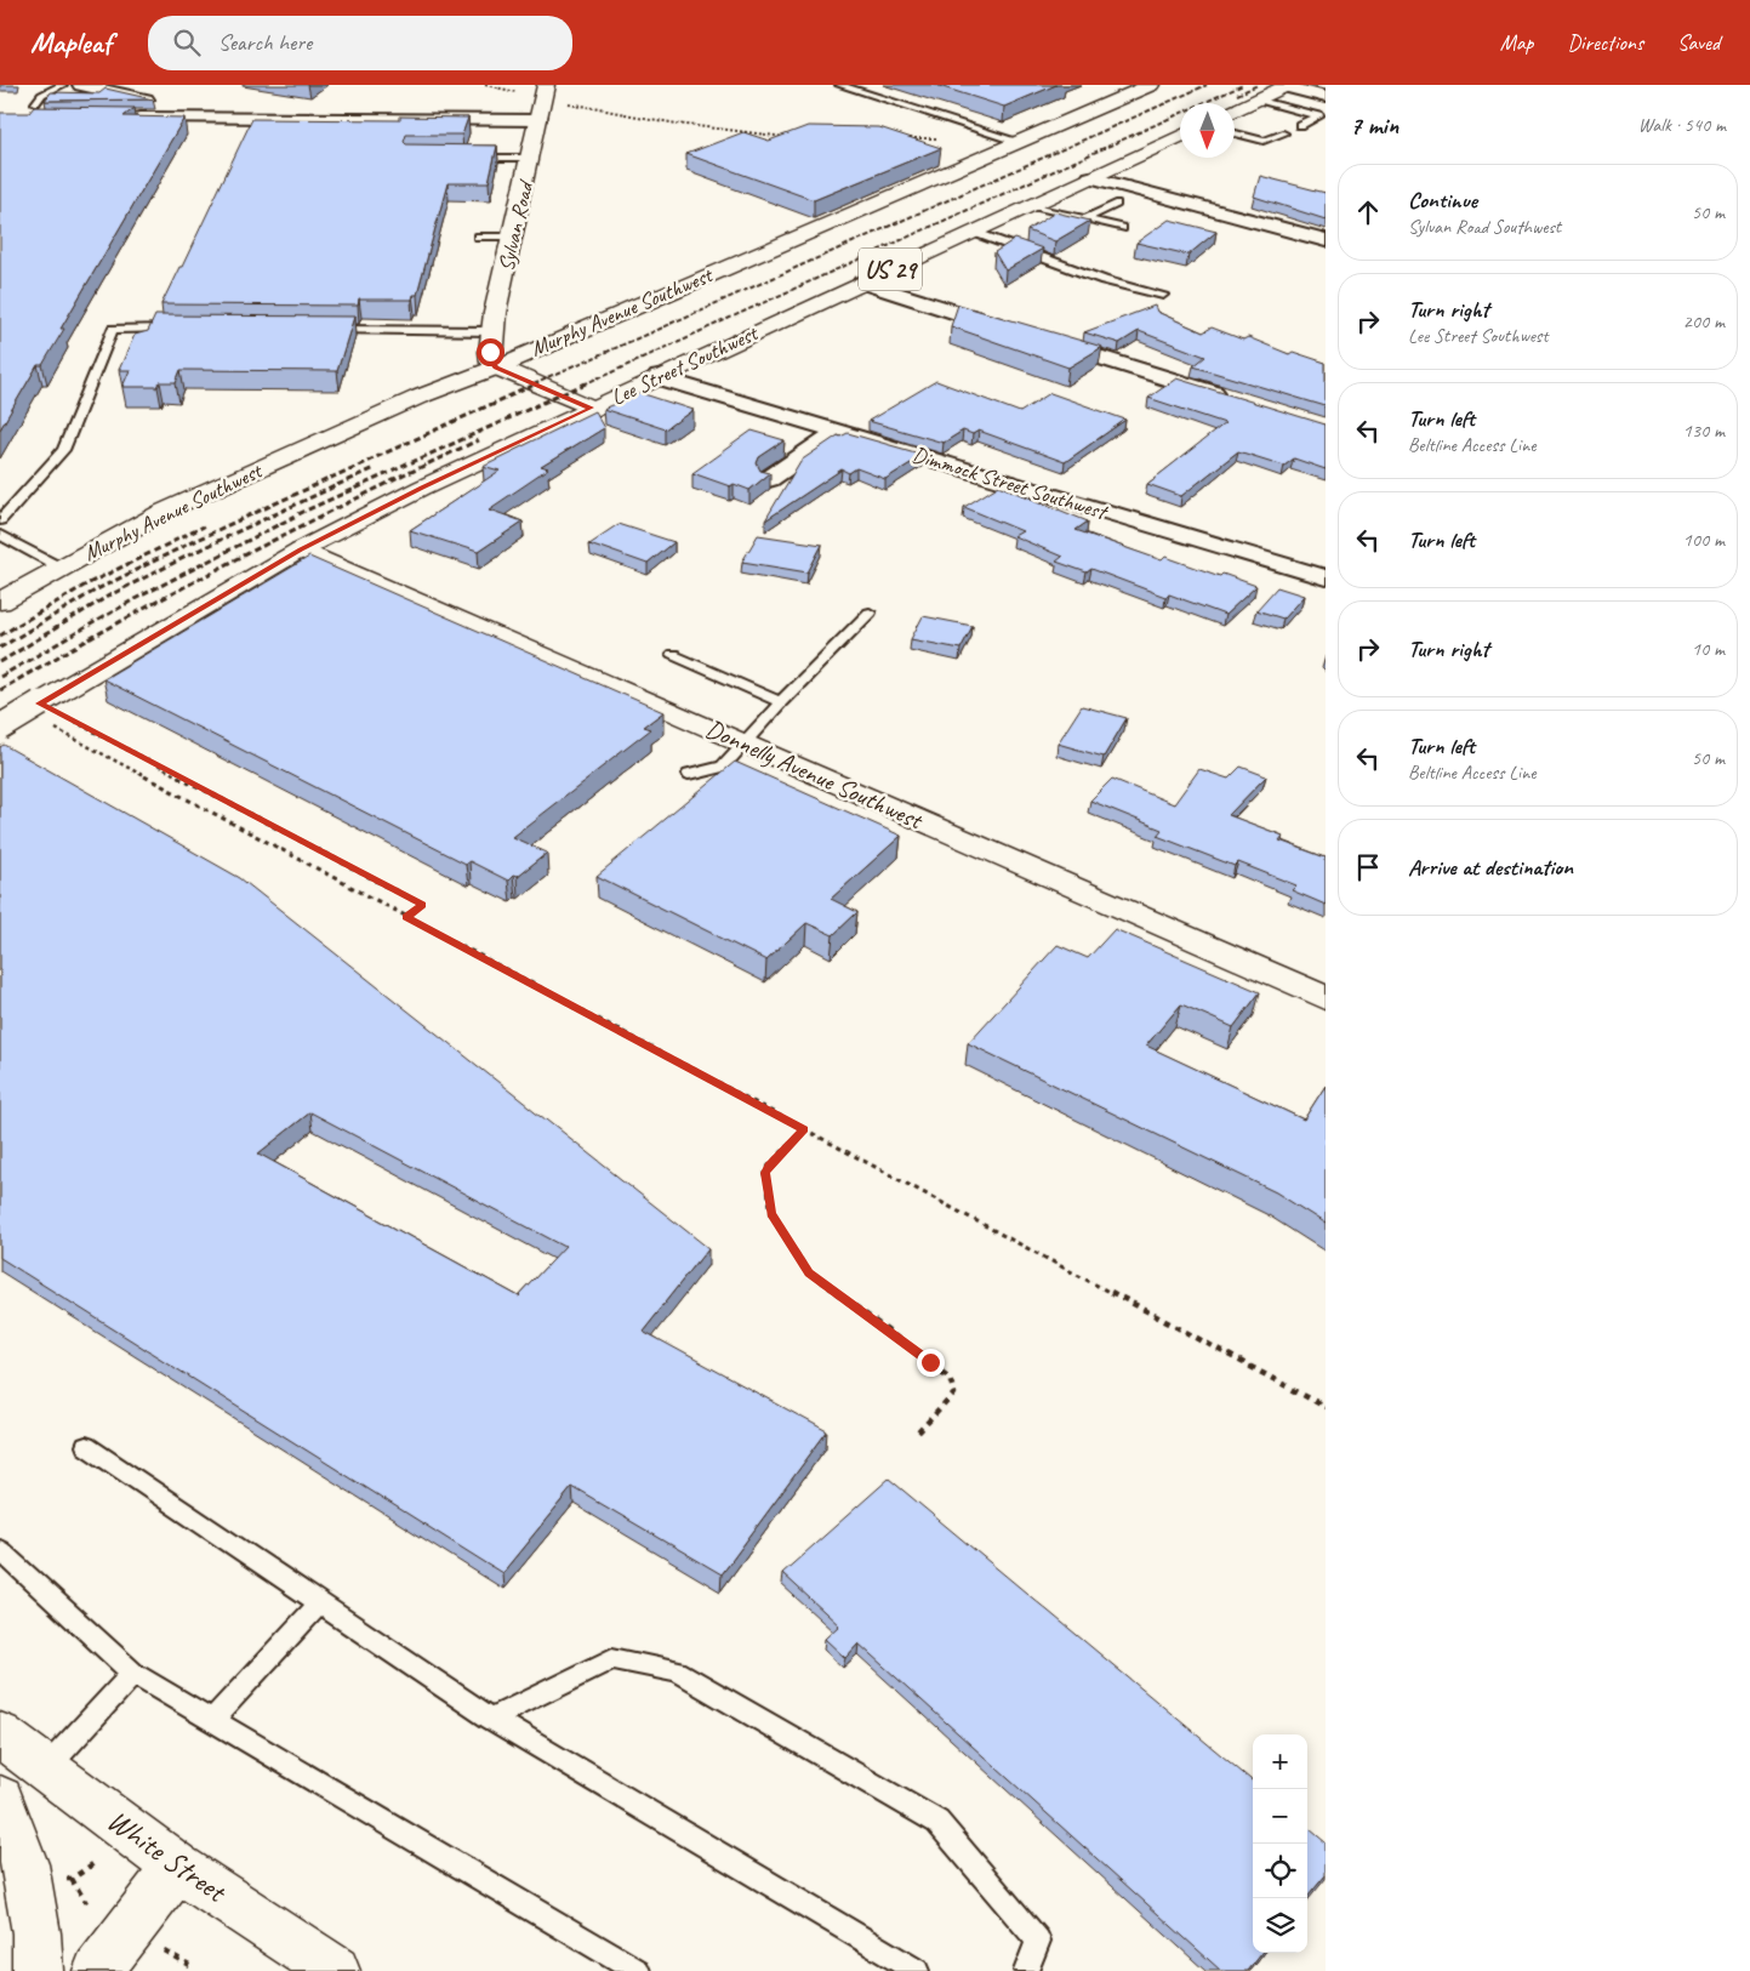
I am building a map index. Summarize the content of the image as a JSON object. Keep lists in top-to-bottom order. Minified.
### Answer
{"streets":{"street":["Sylvan Road","US 29","Murphy Avenue Southwest","Lee Street Southwest","Dimmock Street Southwest","Donnelly Avenue Southwest","White Street"]},"crossings":[["Sylvan Road","Murphy Avenue Southwest"],["Lee Street Southwest","Dimmock Street Southwest"],["Lee Street Southwest","Donnelly Avenue Southwest"]],"north":"bottom","page":{"header":"Mapleaf","search":"Search here","nav":["Map","Directions","Saved"],"heading":["7 min","Walk · 540 m"],"list":[["Continue","Sylvan Road Southwest","50 m"],["Turn right","Lee Street Southwest","200 m"],["Turn left","Beltline Access Line","130 m"],["Turn left","100 m"],["Turn right","10 m"],["Turn left","Beltline Access Line","50 m"],"Arrive at destination"],"map_buttons":["+","−"]}}
